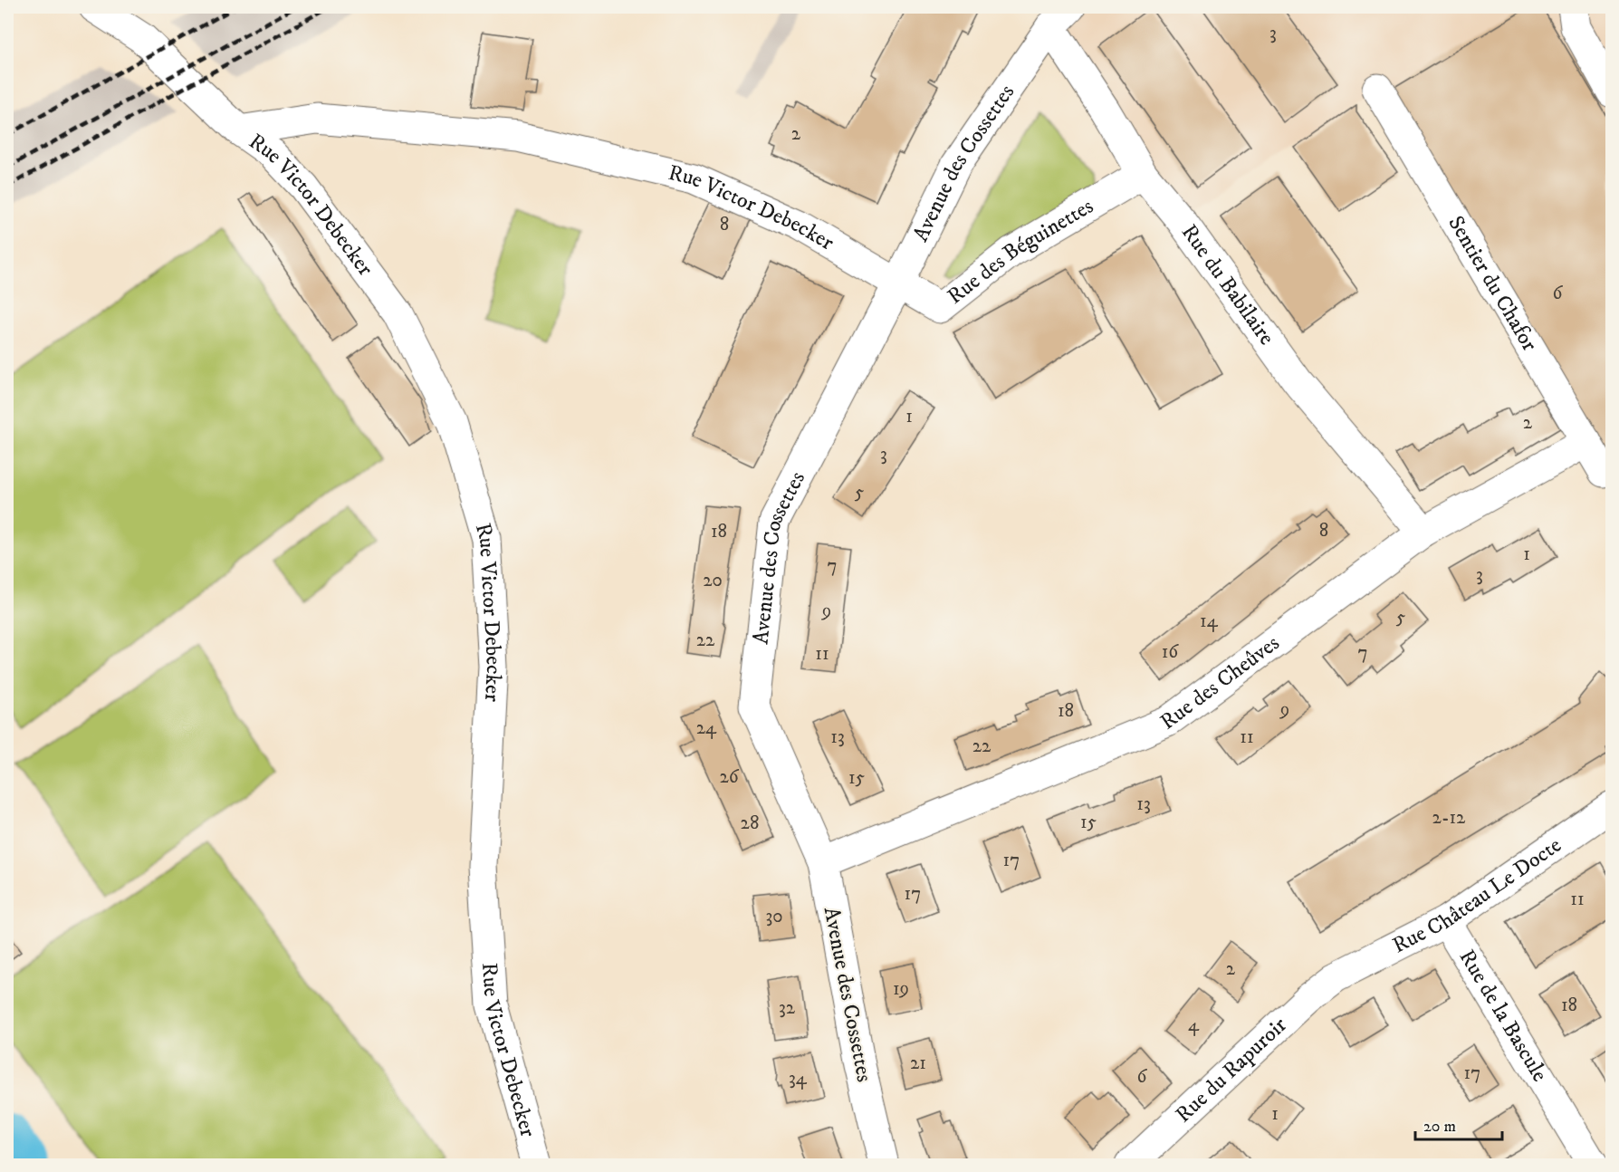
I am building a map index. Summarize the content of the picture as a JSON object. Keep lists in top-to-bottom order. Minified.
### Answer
{"streets":{"street":["Avenue des Cossettes","Rue Victor Debecker","Rue des Béguinettes","Sentier du Chafor","Rue du Babilaire","Rue des Cheûves","Rue Château Le Docte","Rue de la Bascule","Rue du Rapuroir"]},"crossings":[["Avenue des Cossettes","Rue Victor Debecker"],["Avenue des Cossettes","Rue des Béguinettes"],["Avenue des Cossettes","Rue du Babilaire"],["Avenue des Cossettes","Rue des Cheûves"],["Rue Victor Debecker","Rue des Béguinettes"],["Rue des Béguinettes","Rue du Babilaire"],["Sentier du Chafor","Rue des Cheûves"],["Rue du Babilaire","Rue des Cheûves"],["Rue Château Le Docte","Rue de la Bascule"],["Rue Château Le Docte","Rue du Rapuroir"]],"house_numbers":["3","2","8","6","1","2","3","5","8","18","1","7","3","20","9","5","14","22","16","7","11","9","18","24","13","11","22","26","15","13","2-12","15","28","17","17","11","30","2","19","18","32","4","21","17","6","34","1"],"scale_bar":"20 m"}
